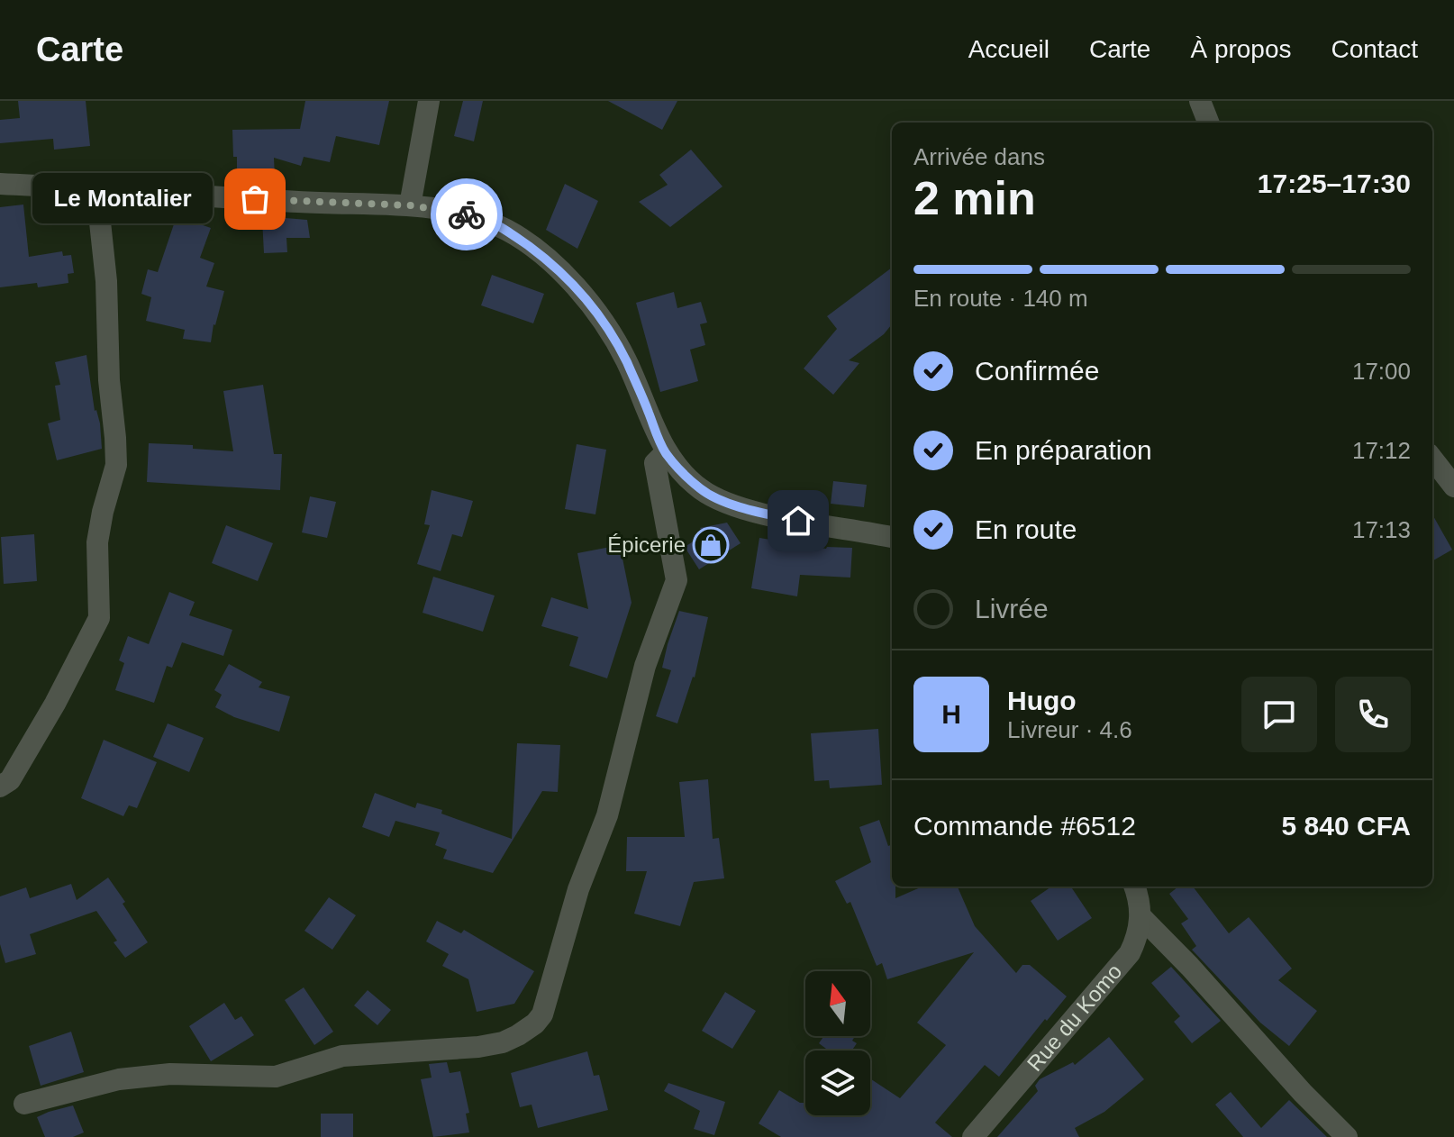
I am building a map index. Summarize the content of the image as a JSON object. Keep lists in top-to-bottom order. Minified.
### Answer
{"streets":{"street":["Rue du Komo"]},"places":{"other":["Le Montalier"],"shop":["Épicerie"]},"north":"top","page":{"header":"Carte","nav":["Accueil","Carte","À propos","Contact"],"heading":["2 min","Arrivée dans","17:25–17:30"],"panel":["Hugo","Livreur · 4.6","Commande #6512","5 840 CFA"],"bubble":"Le Montalier","bar":"En route · 140 m","list":[["Confirmée","17:00"],["En préparation","17:12"],["En route","17:13"],"Livrée"],"round":"H"}}
